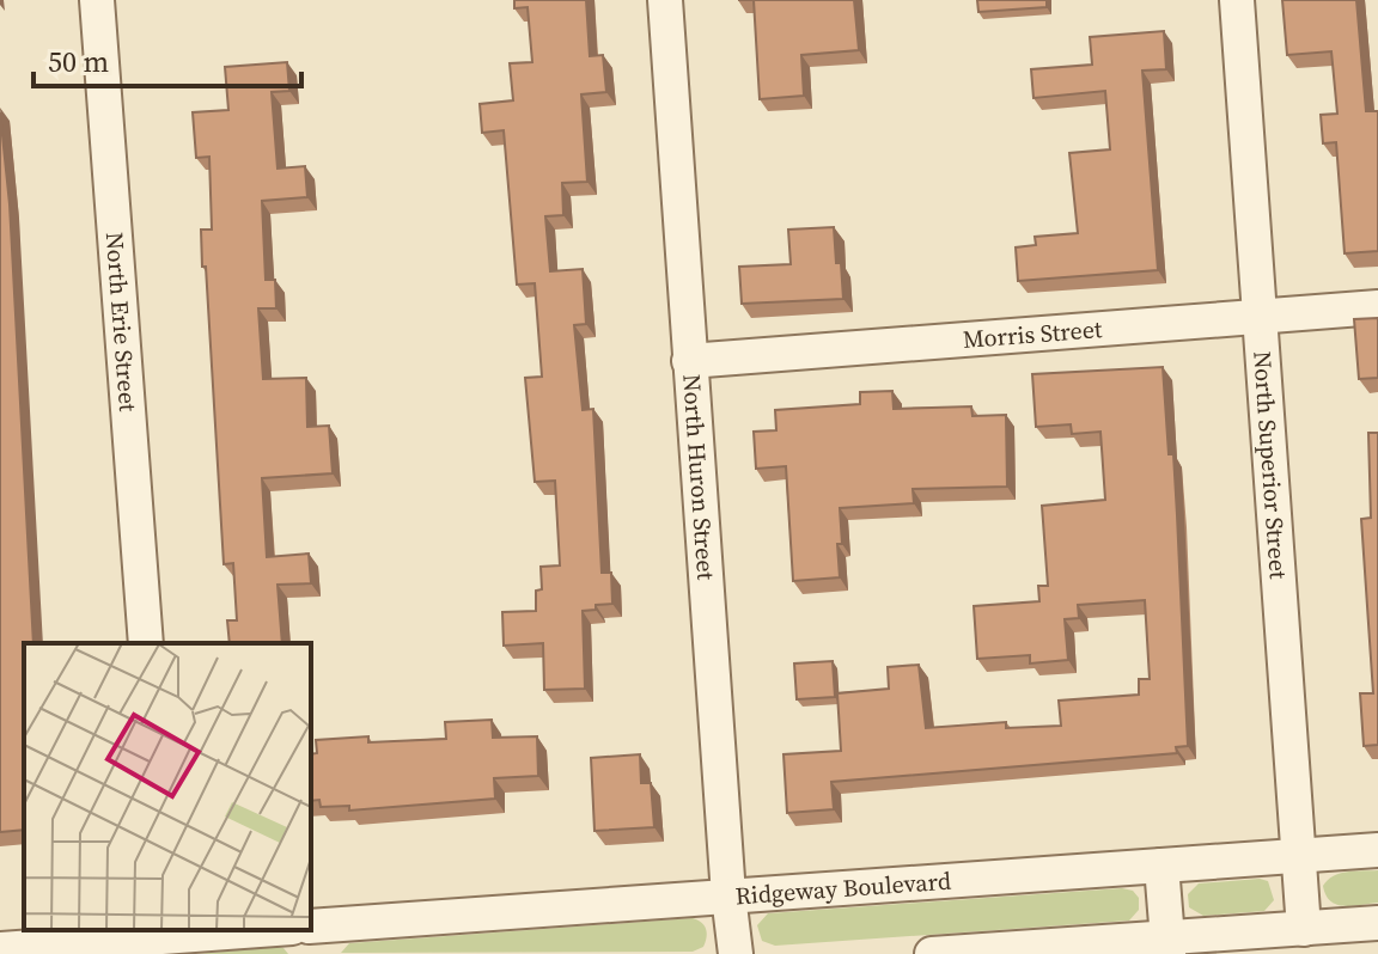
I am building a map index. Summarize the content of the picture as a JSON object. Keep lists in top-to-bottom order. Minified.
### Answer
{"streets":{"street":["North Erie Street","Morris Street","North Superior Street","North Huron Street","Ridgeway Boulevard"]},"crossings":[["Morris Street","North Superior Street"],["Morris Street","North Huron Street"],["North Superior Street","Ridgeway Boulevard"],["North Huron Street","Ridgeway Boulevard"]],"scale_bar":"50 m"}
